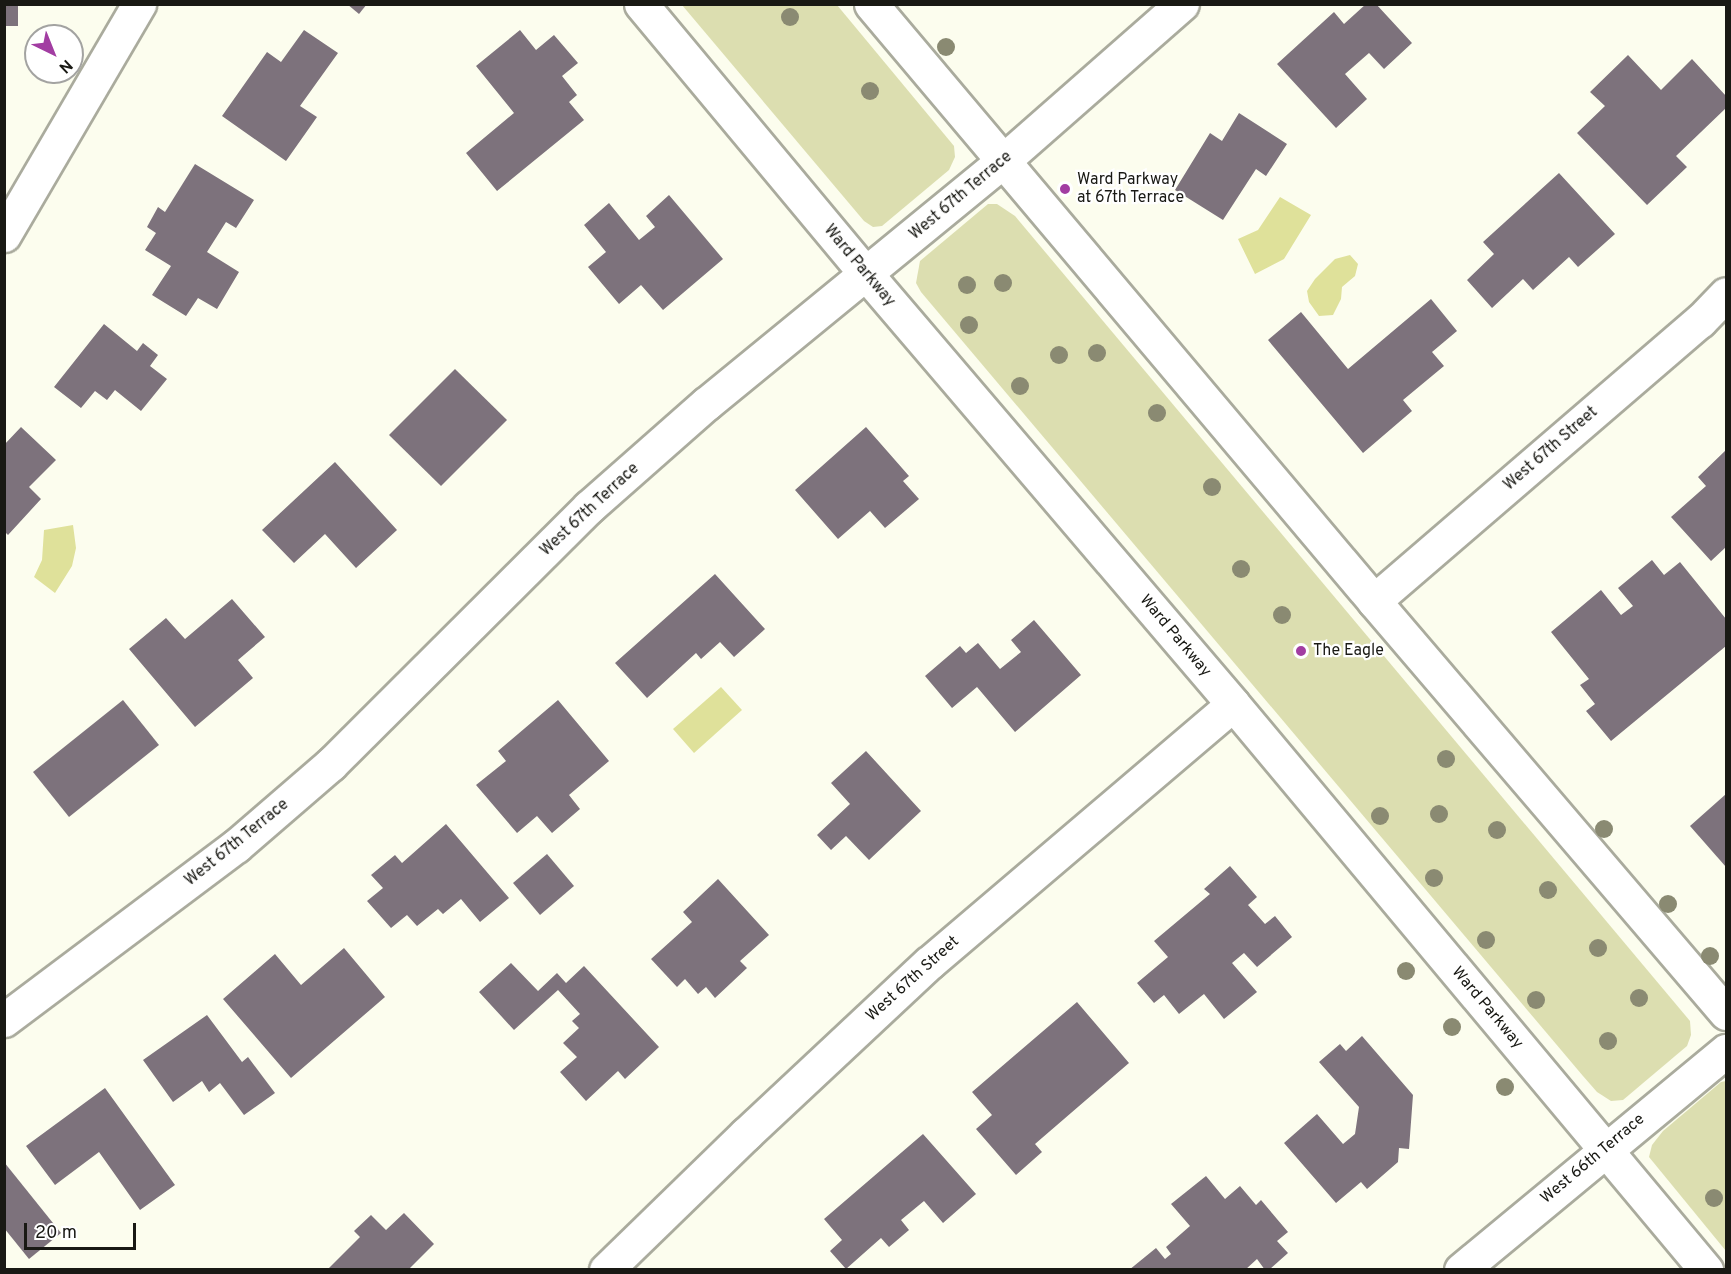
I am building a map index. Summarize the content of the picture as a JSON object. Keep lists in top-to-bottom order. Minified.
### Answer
{"streets":{"street":["West 67th Terrace","Ward Parkway","West 67th Street","West 66th Terrace"]},"crossings":[["West 67th Terrace","Ward Parkway"],["Ward Parkway","West 67th Street"],["Ward Parkway","West 66th Terrace"]],"places":["Ward Parkway at 67th Terrace","The Eagle"],"scale_bar":"20 m","north":"bottom right"}
